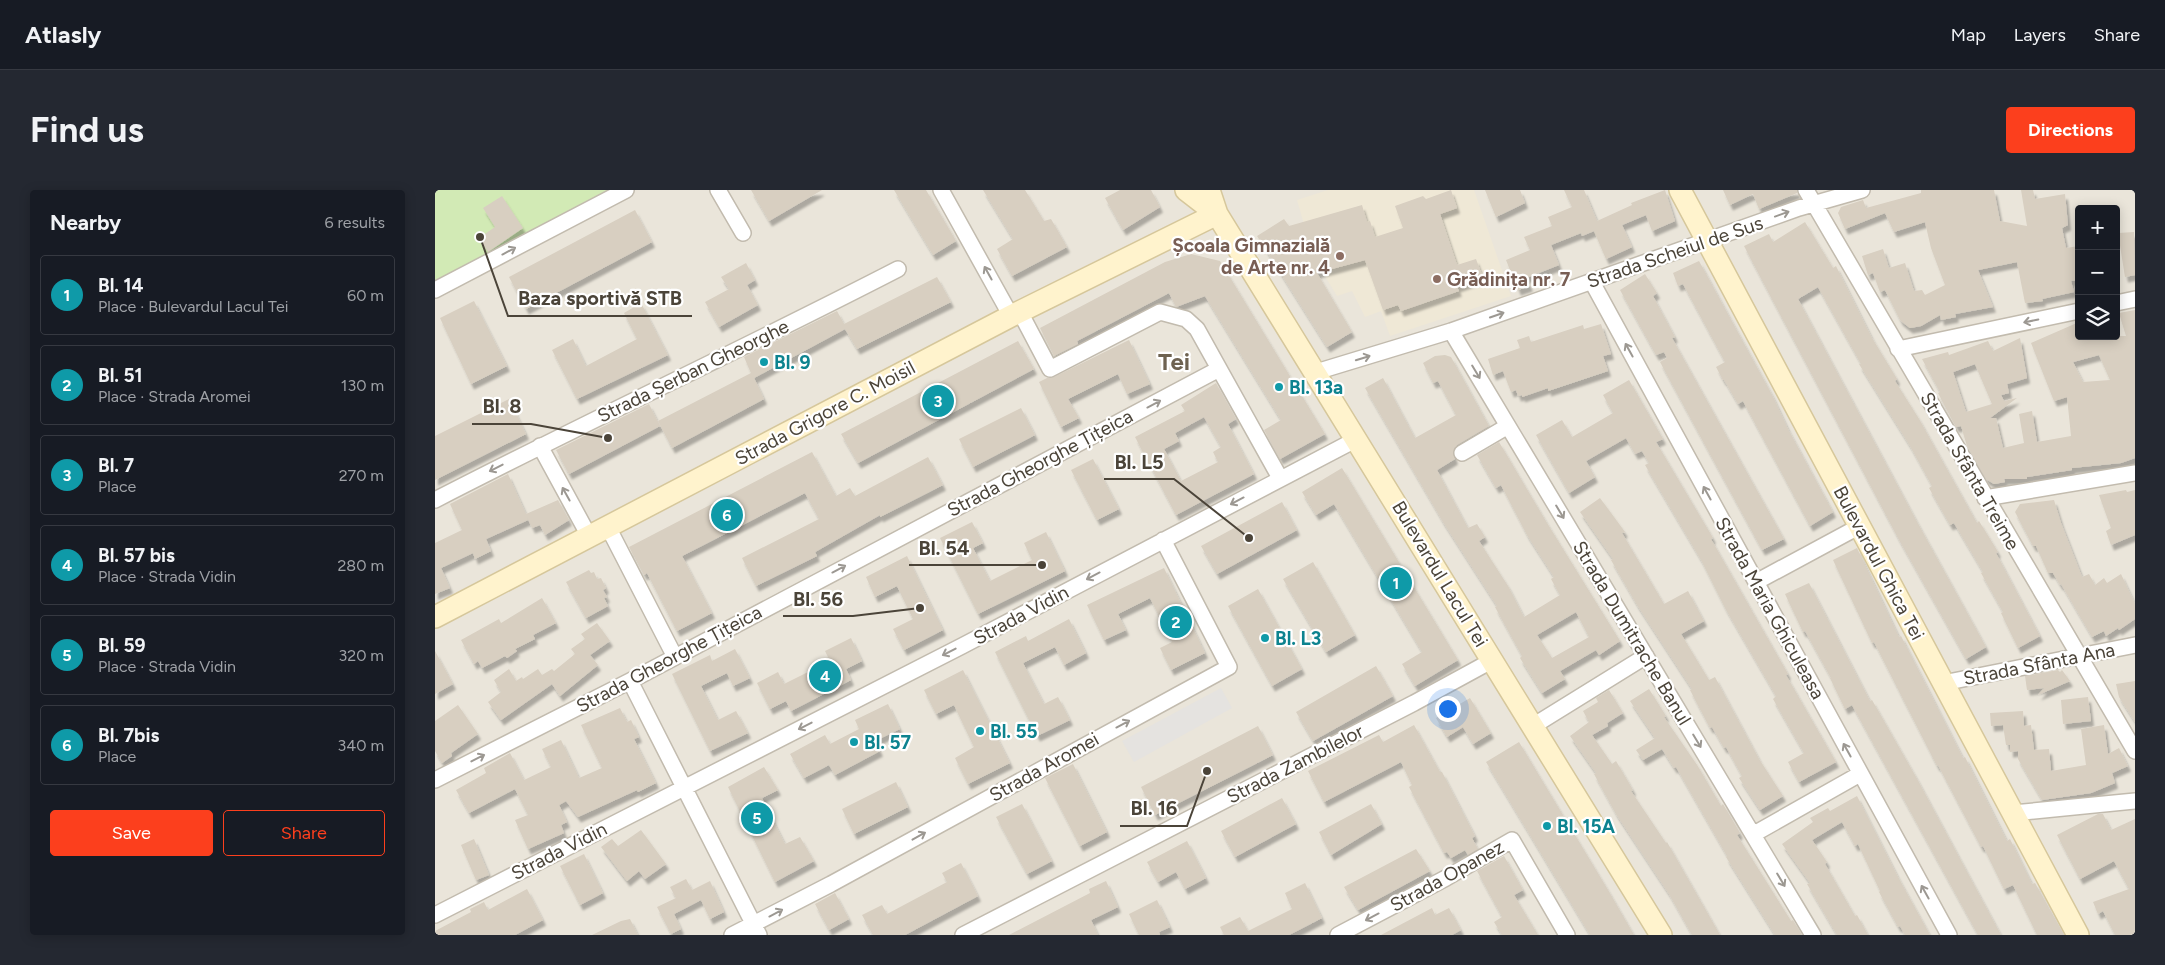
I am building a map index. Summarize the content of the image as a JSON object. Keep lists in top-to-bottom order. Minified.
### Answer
{"streets":{"street":["Strada Scheiul de Sus","Strada Șerban Gheorghe","Strada Grigore C. Moisil","Strada Gheorghe Țițeica","Strada Sfânta Treime","Bulevardul Ghica Tei","Bulevardul Lacul Tei","Strada Maria Ghiculeasa","Strada Vidin","Strada Dumitrache Banul","Strada Sfânta Ana","Strada Zambilelor","Strada Aromei","Strada Opanez"]},"crossings":[["Strada Scheiul de Sus","Strada Sfânta Treime"],["Strada Scheiul de Sus","Bulevardul Ghica Tei"],["Strada Scheiul de Sus","Bulevardul Lacul Tei"],["Strada Scheiul de Sus","Strada Maria Ghiculeasa"],["Strada Scheiul de Sus","Strada Dumitrache Banul"],["Strada Grigore C. Moisil","Bulevardul Lacul Tei"],["Strada Sfânta Treime","Strada Sfânta Ana"],["Bulevardul Ghica Tei","Strada Sfânta Ana"],["Bulevardul Lacul Tei","Strada Vidin"],["Bulevardul Lacul Tei","Strada Zambilelor"],["Strada Vidin","Strada Aromei"]],"one_way":["Strada Scheiul de Sus","Strada Gheorghe Țițeica","Strada Maria Ghiculeasa","Strada Vidin","Strada Dumitrache Banul","Strada Aromei"],"districts":["Tei"],"places":["Baza sportivă STB","Școala Gimnazială de Arte nr. 4","Grădinița nr. 7","Bl. 9","Bl. 13a","Bl. 8","Bl. L5","Bl. 54","Bl. 56","Bl. L3","Bl. 55","Bl. 57","Bl. 16","Bl. 15A"],"page":{"header":"Atlasly","nav":["Map","Layers","Share"],"buttons":["Directions",["Save","Share"]],"title":"Find us","heading":["Nearby","6 results"],"map_buttons":["+","−"],"list":[{"mark":"1","name":"Bl. 14","note":"Place · Bulevardul Lacul Tei","value":"60 m"},{"mark":"2","name":"Bl. 51","note":"Place · Strada Aromei","value":"130 m"},{"mark":"3","name":"Bl. 7","note":"Place","value":"270 m"},{"mark":"4","name":"Bl. 57 bis","note":"Place · Strada Vidin","value":"280 m"},{"mark":"5","name":"Bl. 59","note":"Place · Strada Vidin","value":"320 m"},{"mark":"6","name":"Bl. 7bis","note":"Place","value":"340 m"}],"pins":["3","6","1","2","4","5"]}}
